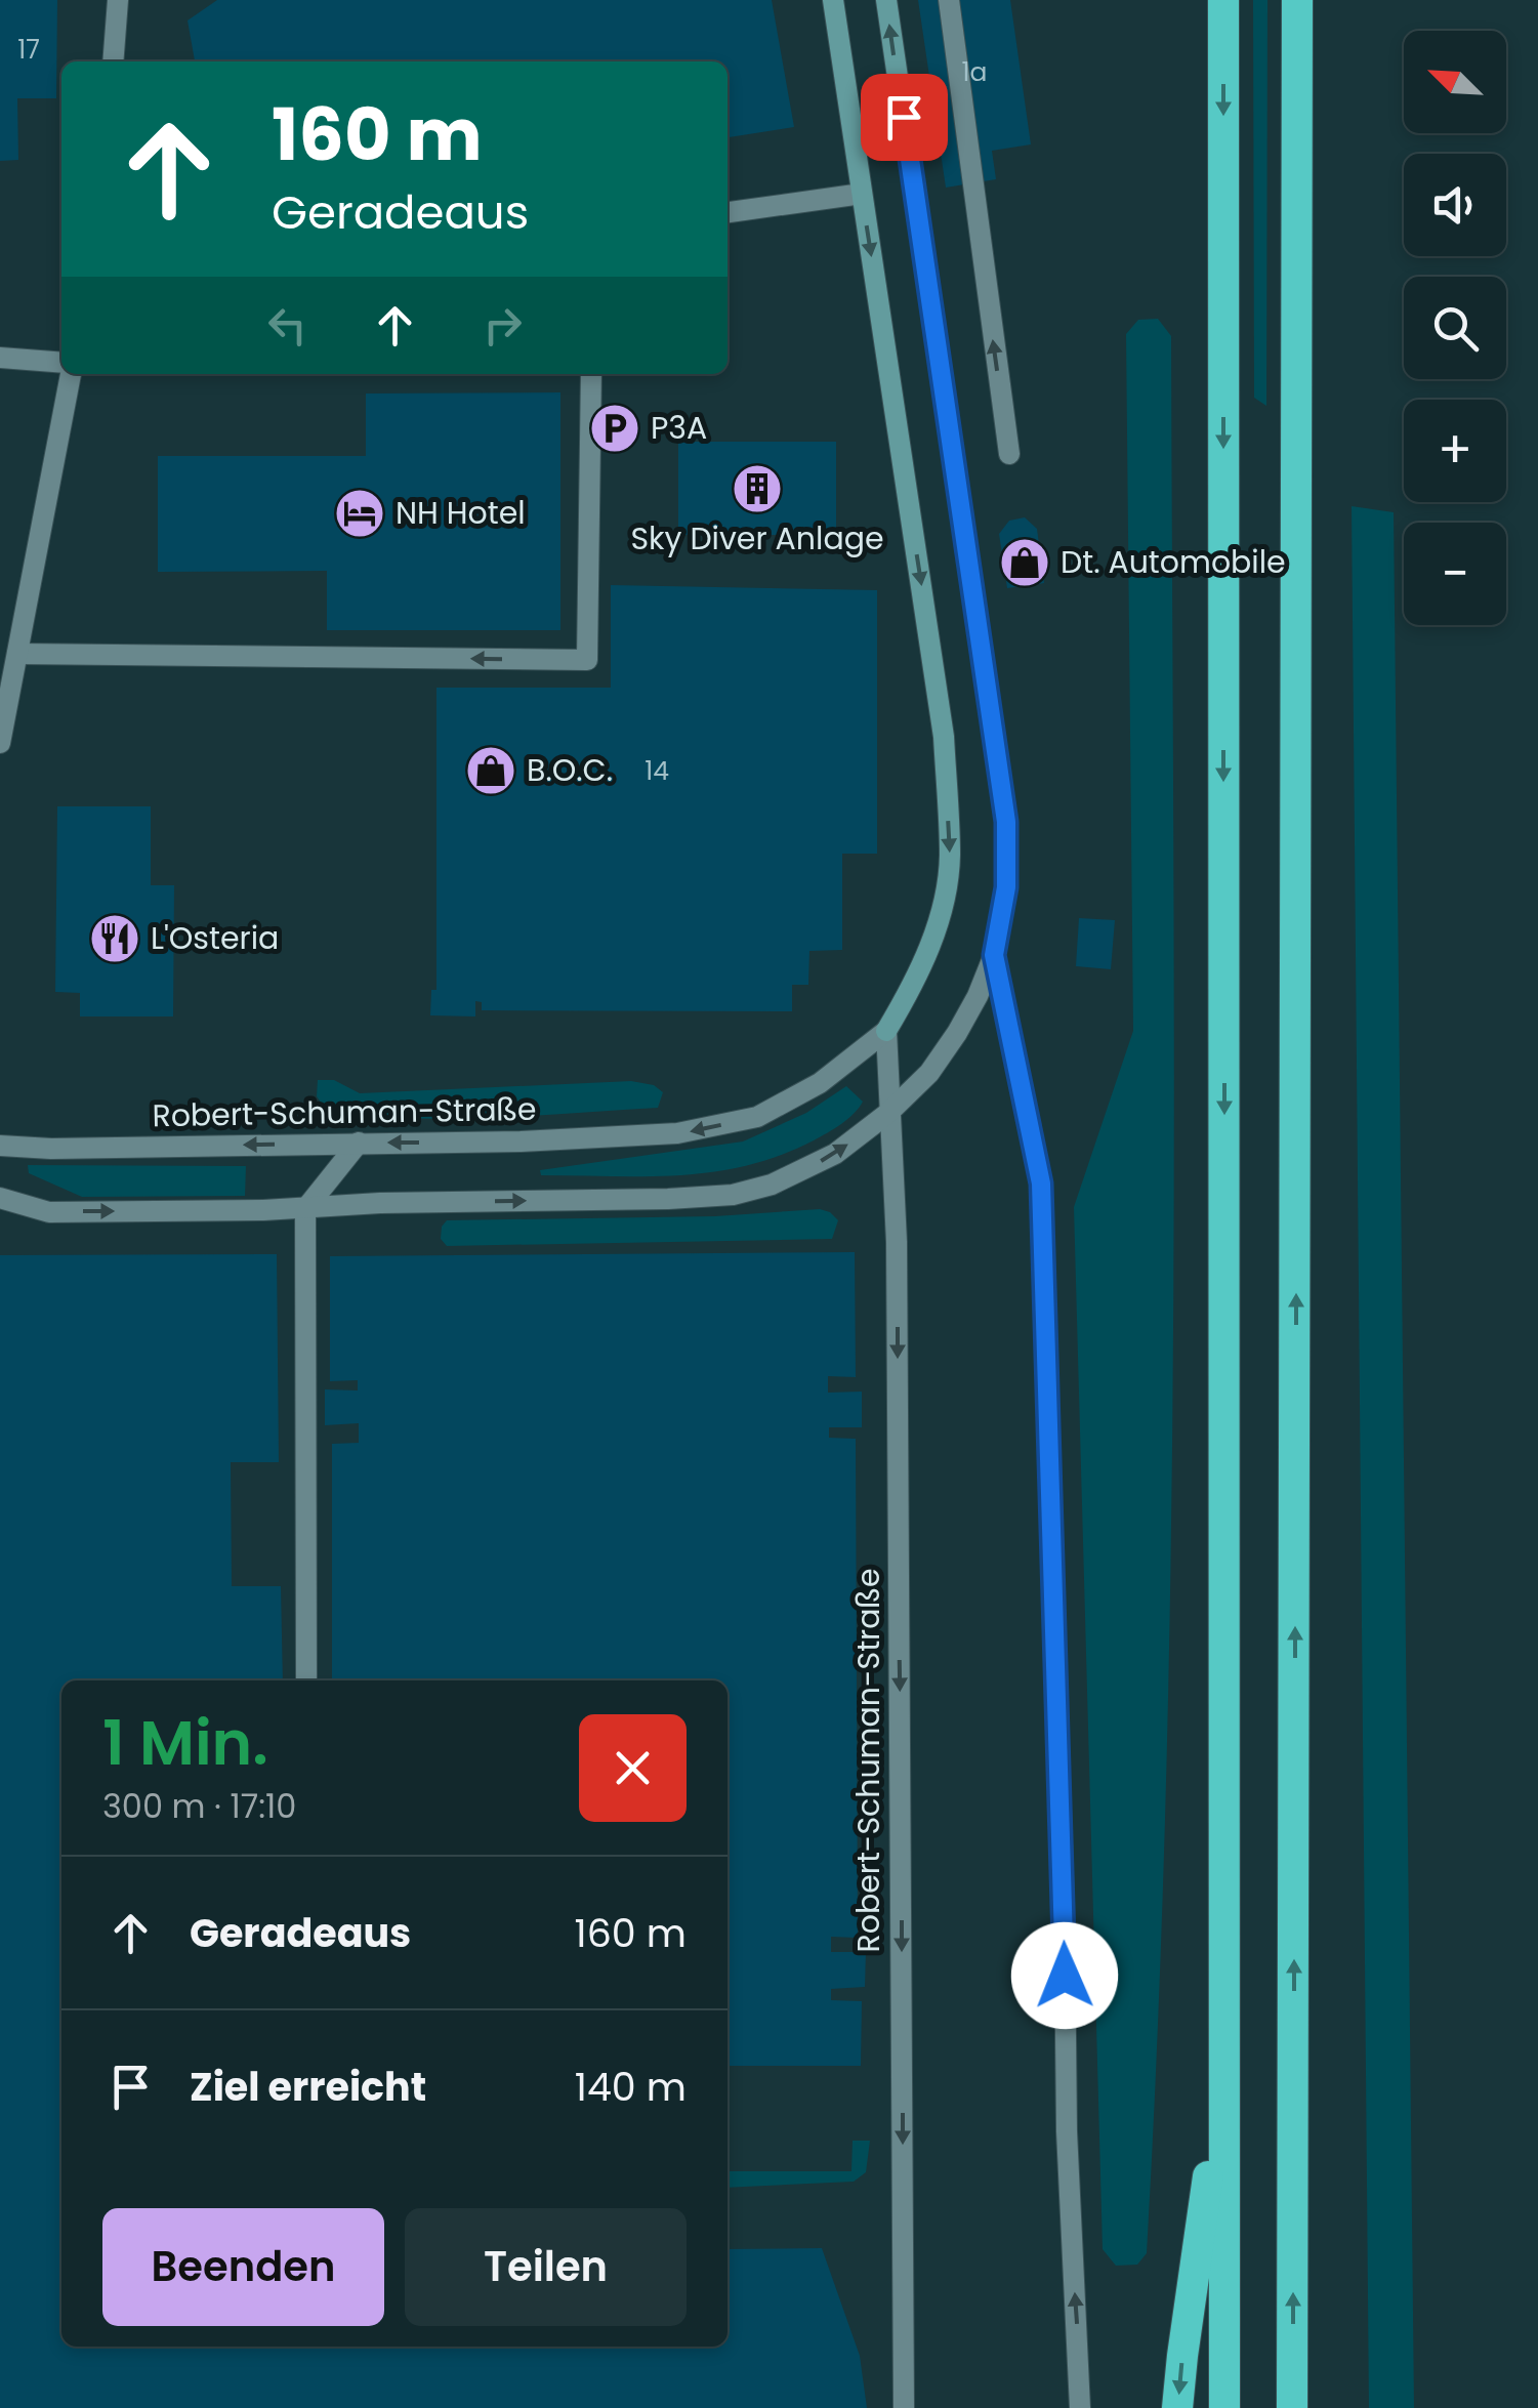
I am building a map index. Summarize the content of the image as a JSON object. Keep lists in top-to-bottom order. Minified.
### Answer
{"streets":{"street":["Robert-Schuman-Straße"]},"places":{"parking":["P3A"],"building":["Sky Diver Anlage"],"hotel":["NH Hotel"],"shop":["Dt. Automobile","B.O.C."],"restaurant":["L'Osteria"]},"house_numbers":["17","1a","14"],"north":"top left","page":{"map_buttons":["+","−"],"turn":["160 m","Geradeaus"],"heading":["1 Min.","300 m · 17:10"],"list":[{"name":"Geradeaus","value":"160 m"},{"name":"Ziel erreicht","value":"140 m"}],"buttons":["Beenden","Teilen"]}}
